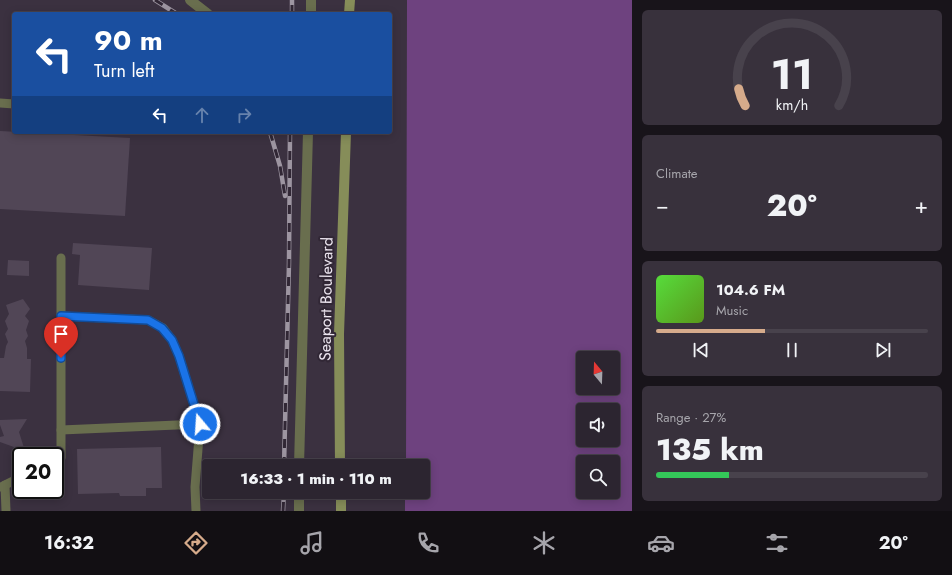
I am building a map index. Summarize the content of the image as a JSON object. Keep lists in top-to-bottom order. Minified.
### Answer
{"streets":{"main road":["Seaport Boulevard"]},"north":"top","page":{"turn":["90 m","Turn left"],"tile":["Climate",["Range · 27%","135 km"]],"heat":["−","20°","+"],"song":["104.6 FM","Music"],"limit":"20","trip":"16:33 · 1 min · 110 m","tabs":["16:32","20°"],"gauge":["11","km/h"]}}
